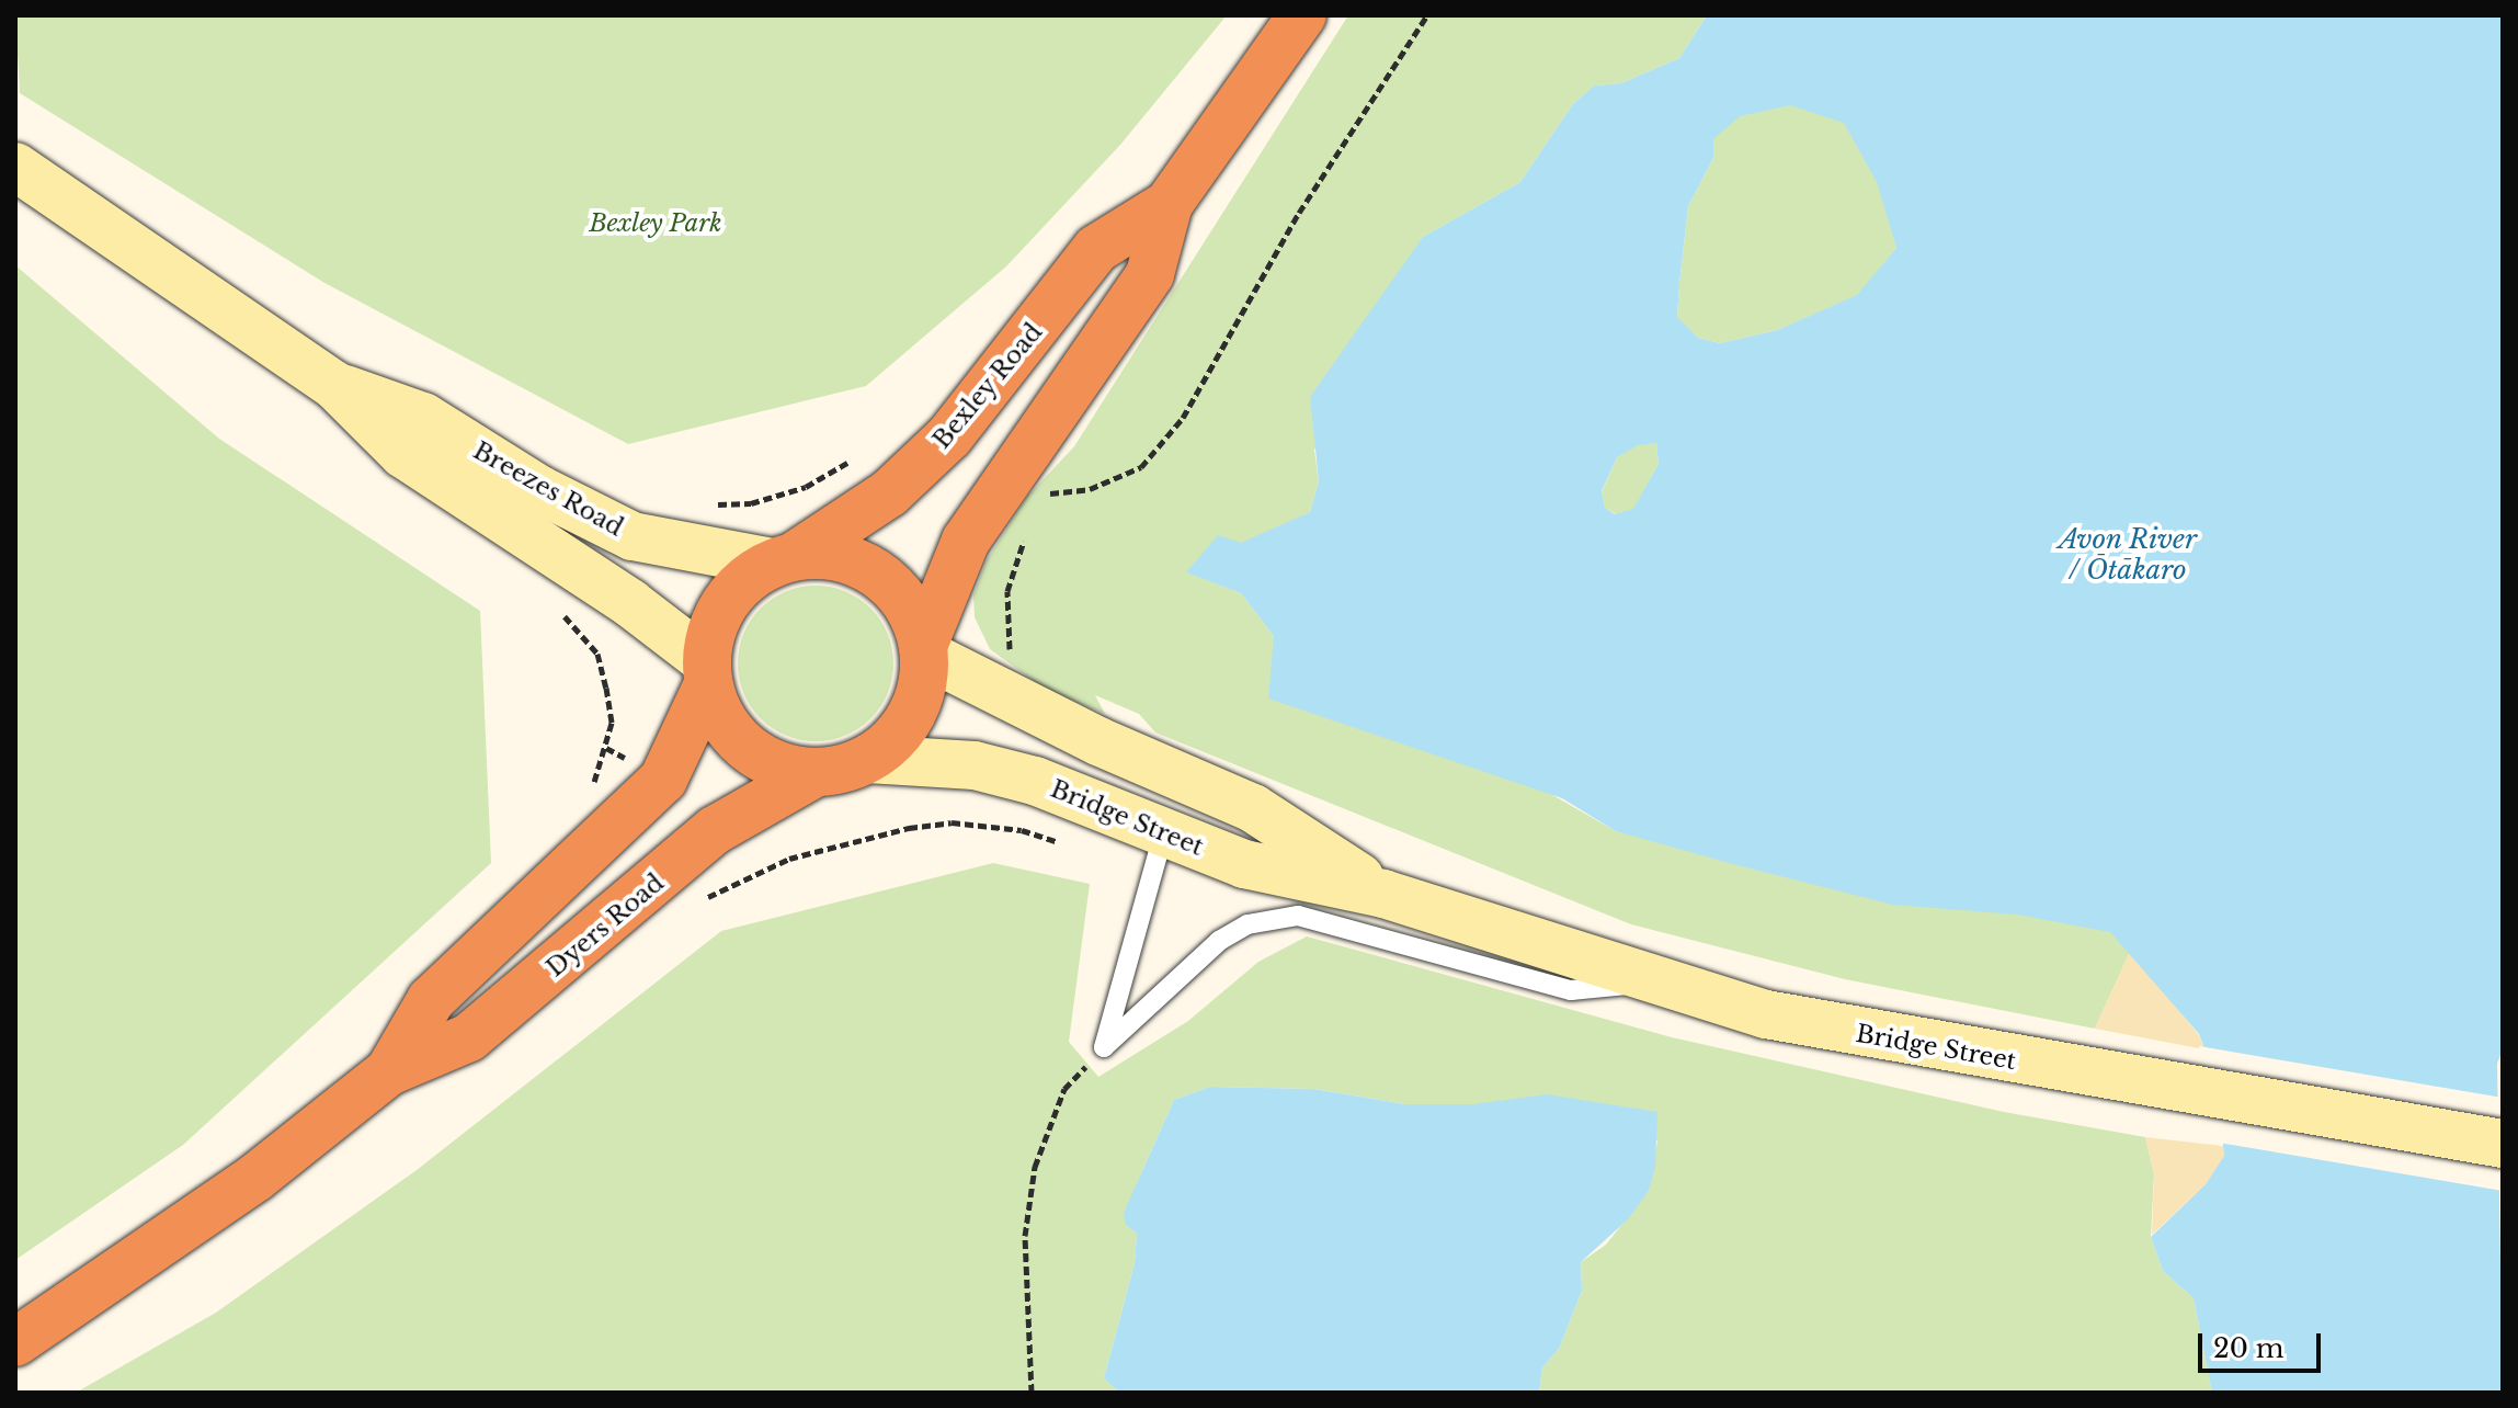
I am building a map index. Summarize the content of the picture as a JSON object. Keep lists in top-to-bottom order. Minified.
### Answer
{"streets":{"highway":["Bexley Road","Dyers Road"],"main road":["Breezes Road","Bridge Street"]},"crossings":[["Bexley Road","Breezes Road"],["Bexley Road","Bridge Street"],["Bexley Road","Dyers Road"],["Breezes Road","Bridge Street"],["Breezes Road","Dyers Road"],["Bridge Street","Dyers Road"]],"water":["Avon River / Ōtākaro"],"parks":["Bexley Park"],"scale_bar":"20 m"}
